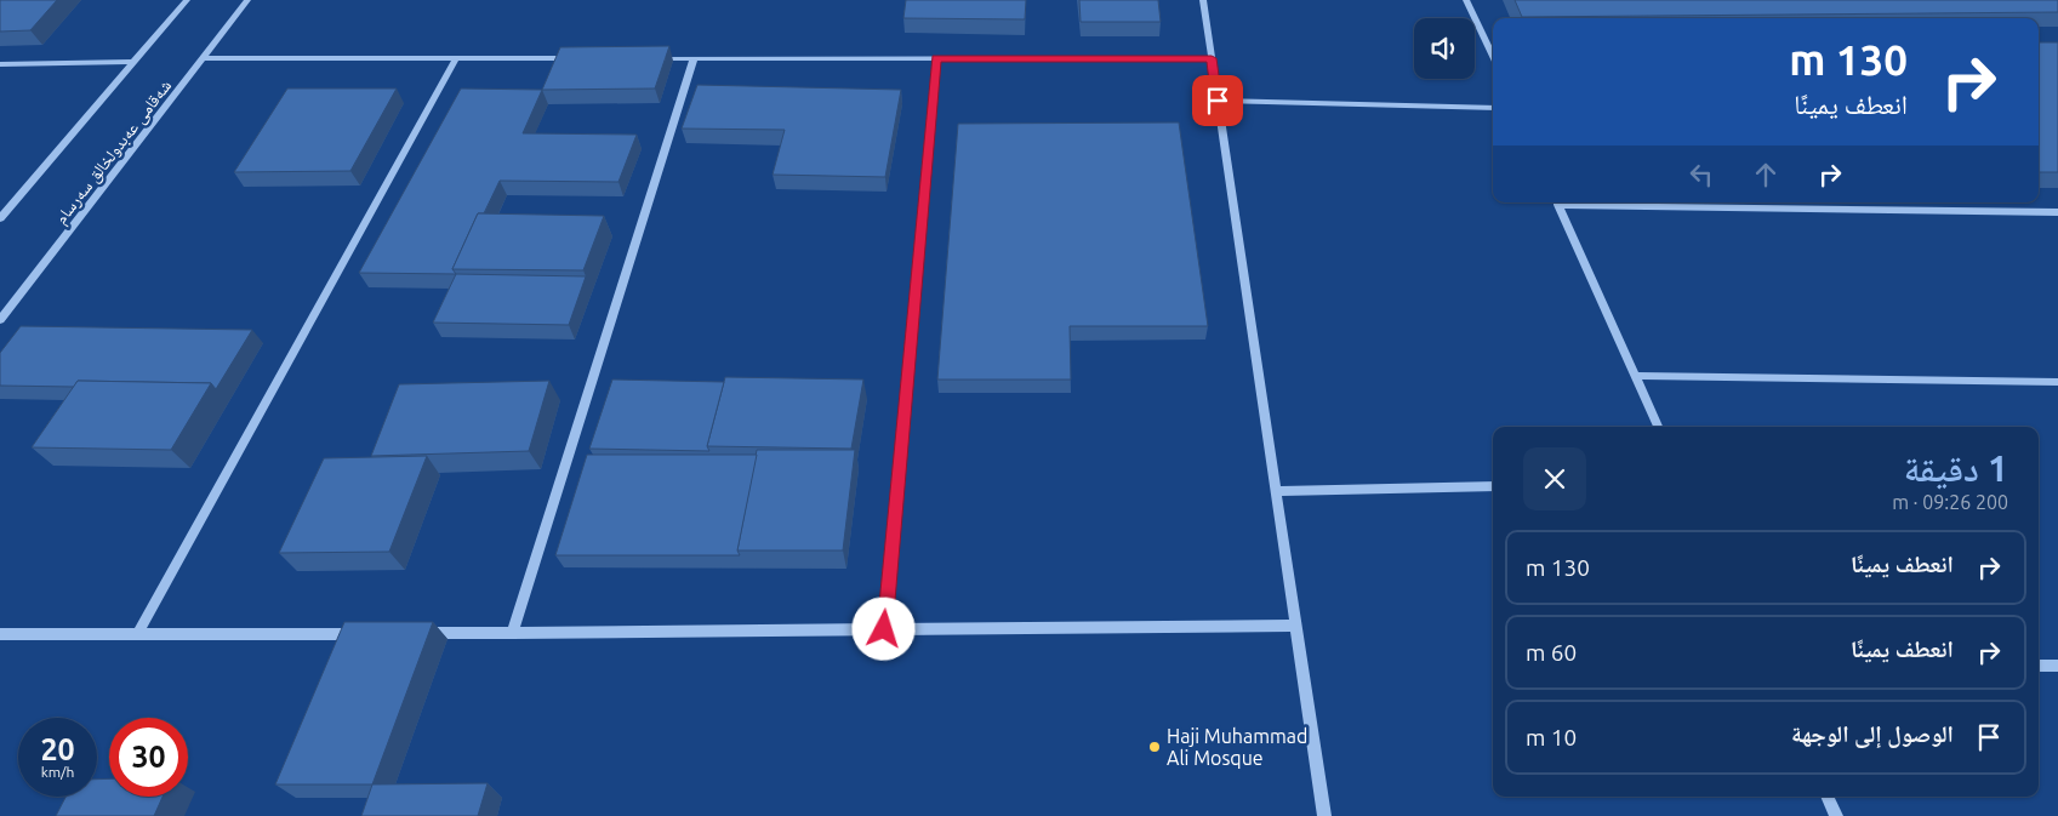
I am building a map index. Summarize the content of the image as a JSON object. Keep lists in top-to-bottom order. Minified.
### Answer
{"streets":{"street":["شەقامی عەبدولخالق سەرسام"]},"places":["Haji Muhammad Ali Mosque"],"page":{"turn":["130 m","انعطف يمينًا"],"heading":["1 دقيقة","200 m · 09:26"],"list":[{"name":"انعطف يمينًا","value":"130 m"},{"name":"انعطف يمينًا","value":"60 m"},{"name":"الوصول إلى الوجهة","value":"10 m"}],"speed":"20 km/h","limit":"30"}}
